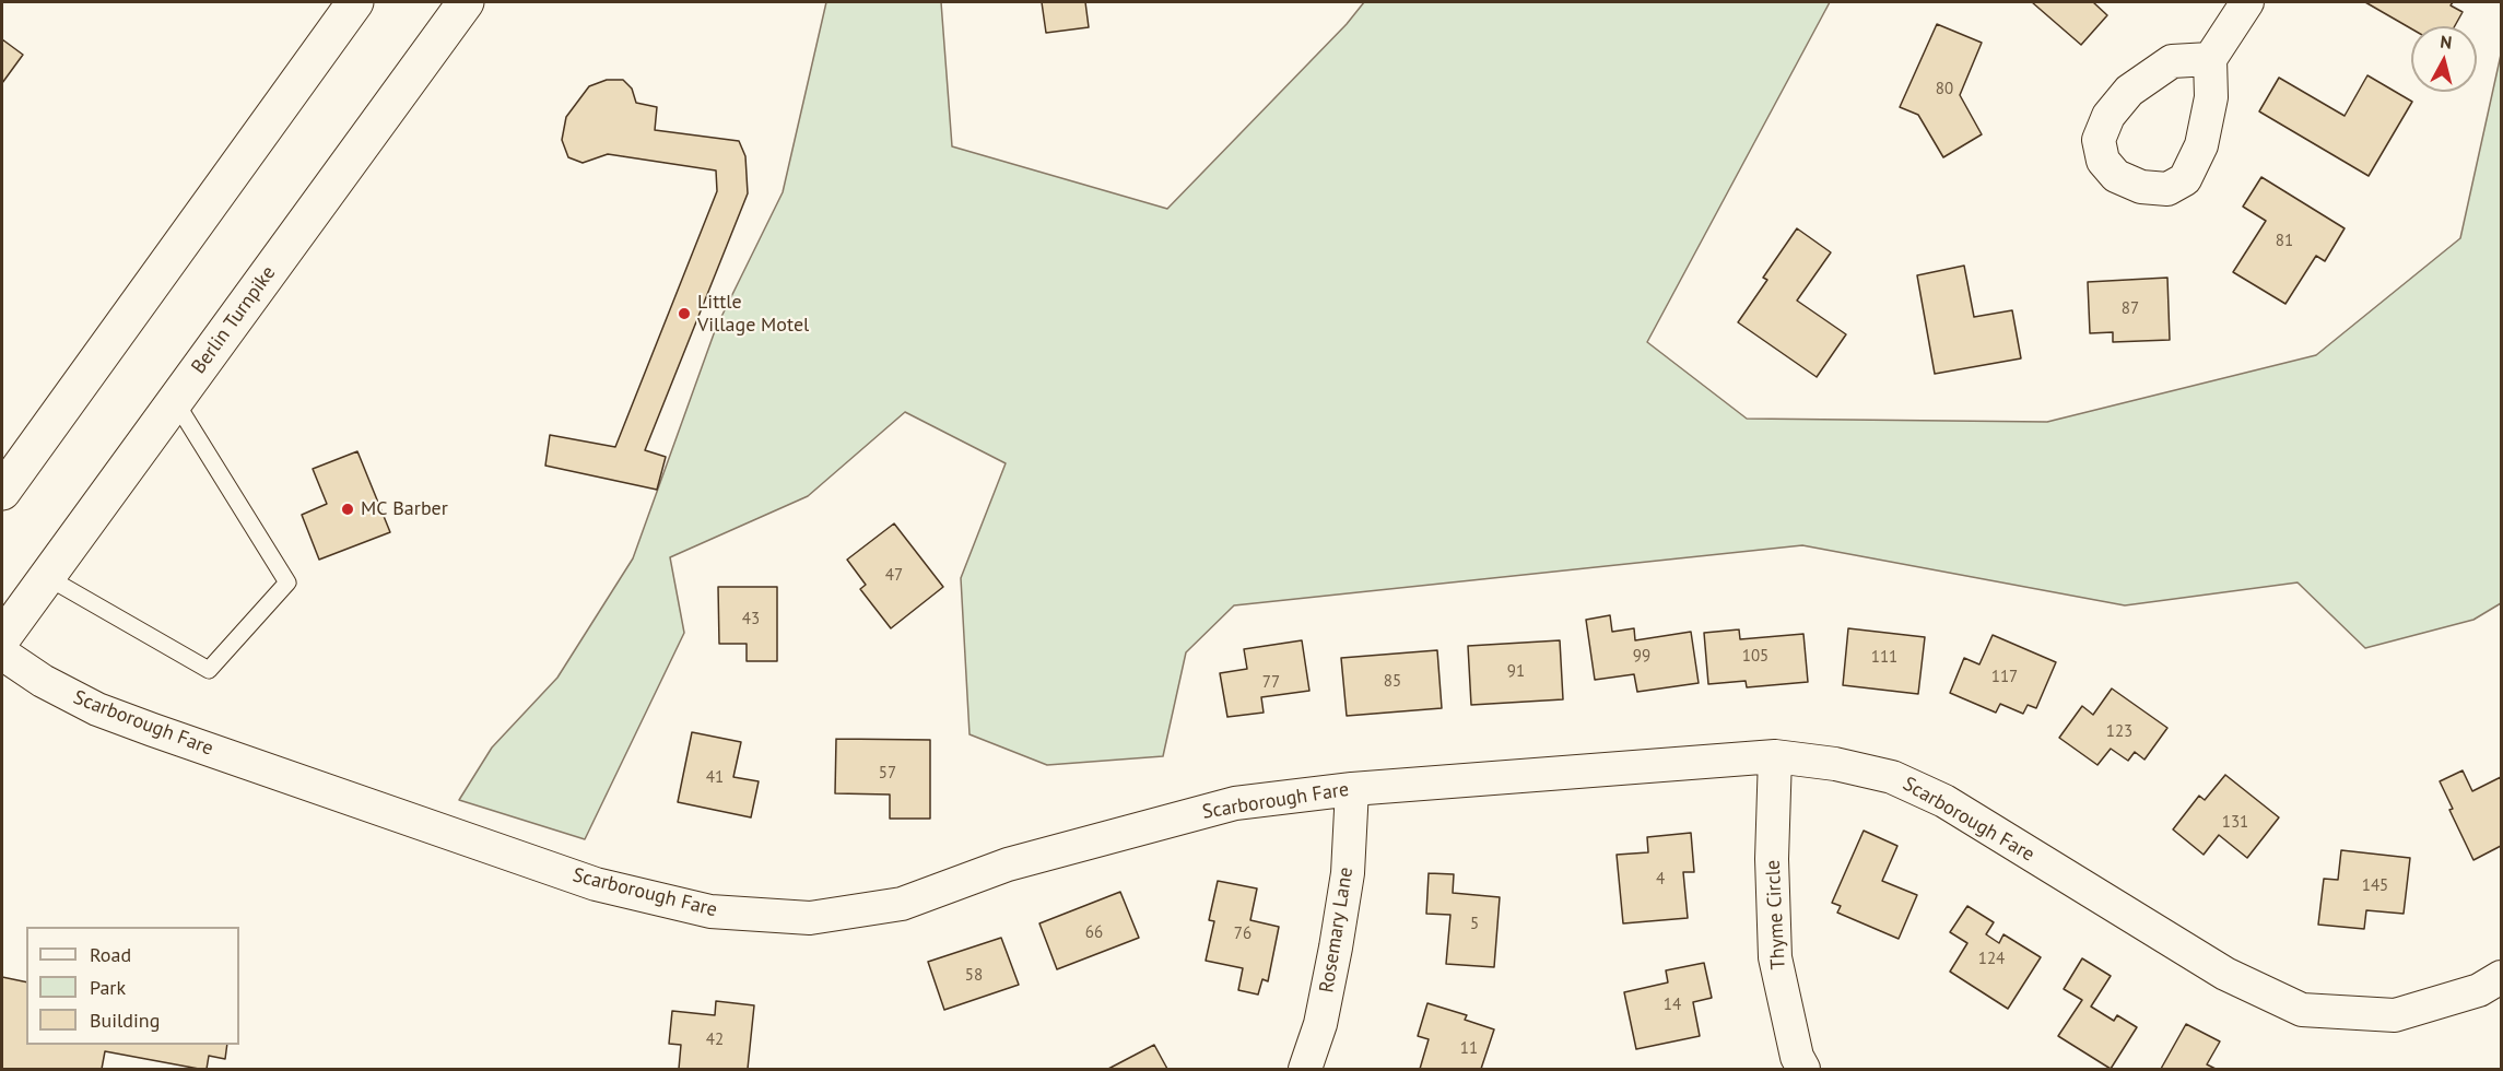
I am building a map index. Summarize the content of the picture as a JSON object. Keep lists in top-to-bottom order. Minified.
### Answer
{"streets":{"highway":["Berlin Turnpike"],"street":["Scarborough Fare","Thyme Circle","Rosemary Lane"]},"crossings":[["Scarborough Fare","Thyme Circle"],["Scarborough Fare","Rosemary Lane"]],"places":["Little Village Motel","MC Barber"],"house_numbers":["80","81","87","47","43","99","105","111","91","117","85","77","123","57","41","131","4","145","5","66","76","124","58","14","42","11"],"legend":["Road","Park","Building"],"north":"top"}
